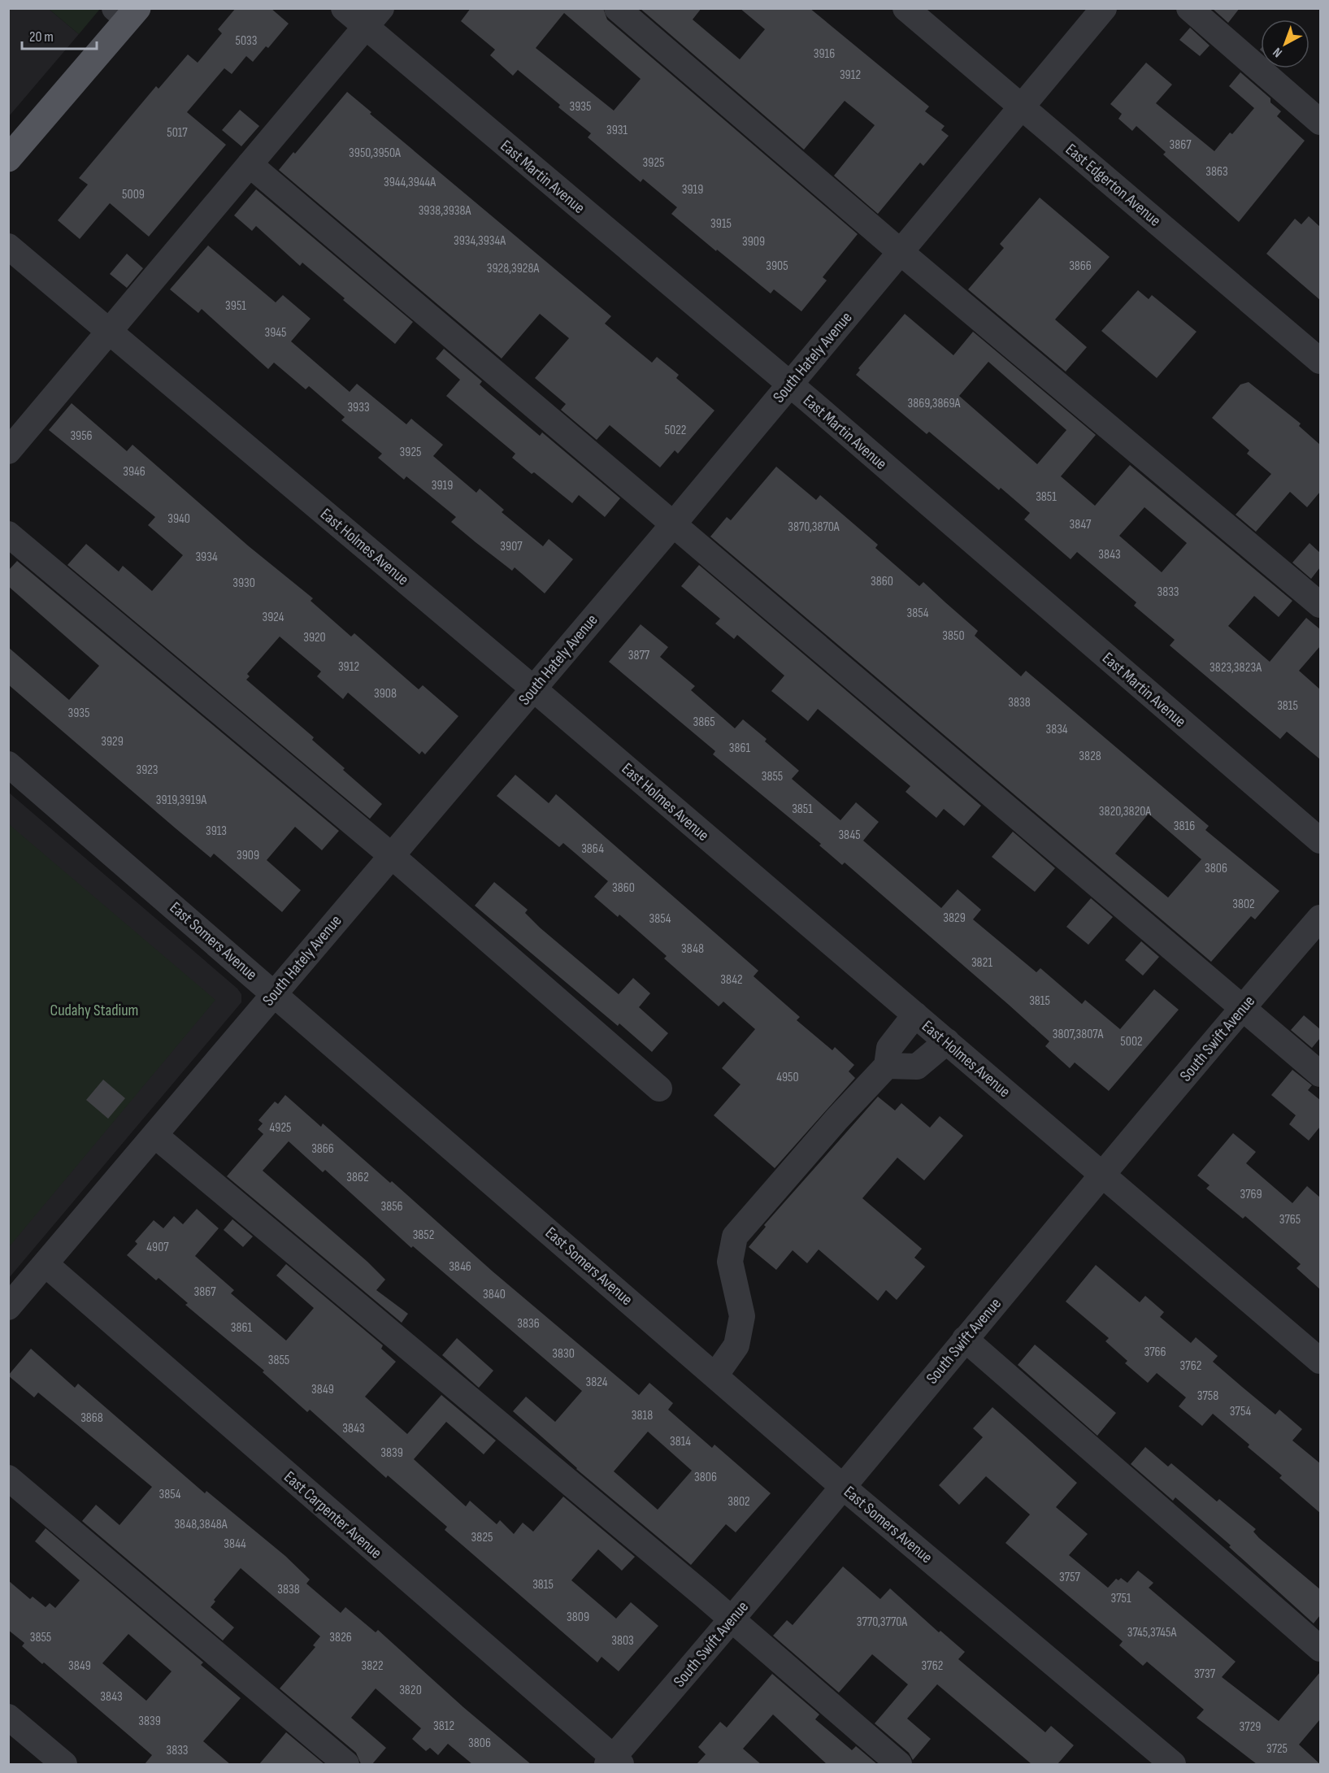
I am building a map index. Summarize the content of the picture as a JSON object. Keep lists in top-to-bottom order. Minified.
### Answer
{"streets":{"street":["East Martin Avenue","East Edgerton Avenue","South Hately Avenue","East Holmes Avenue","East Somers Avenue","South Swift Avenue","East Carpenter Avenue"]},"crossings":[["East Martin Avenue","South Hately Avenue"],["East Edgerton Avenue","South Hately Avenue"],["South Hately Avenue","East Holmes Avenue"],["South Hately Avenue","East Somers Avenue"],["South Hately Avenue","East Carpenter Avenue"],["East Holmes Avenue","South Swift Avenue"],["East Somers Avenue","South Swift Avenue"],["South Swift Avenue","East Carpenter Avenue"]],"parks":["Cudahy Stadium"],"house_numbers":["5033","3916","3912","3935","3931","5017","3867","3950,3950A","3925","3863","3944,3944A","3919","5009","3938,3938A","3915","3934,3934A","3909","3905","3866","3928,3928A","3951","3945","3869,3869A","3933","5022","3956","3925","3946","3919","3851","3940","3847","3870,3870A","3907","3843","3934","3860","3930","3833","3854","3924","3850","3920","3877","3912","3823,3823A","3908","3838","3815","3935","3865","3834","3929","3861","3828","3923","3855","3919,3919A","3851","3820,3820A","3816","3913","3845","3864","3909","3806","3860","3802","3829","3854","3848","3821","3842","3815","3807,3807A","5002","4950","4925","3866","3862","3769","3856","3765","3852","4907","3846","3867","3840","3836","3861","3766","3830","3855","3762","3824","3849","3758","3754","3818","3868","3843","3814","3839","3806","3854","3802","3848,3848A","3825","3844","3757","3815","3838","3751","3809","3770,3770A","3745,3745A","3855","3826","3803","3849","3822","3762","3737","3820","3843","3839","3812","3729","3806","3725","3833"],"scale_bar":"20 m","north":"bottom left"}
